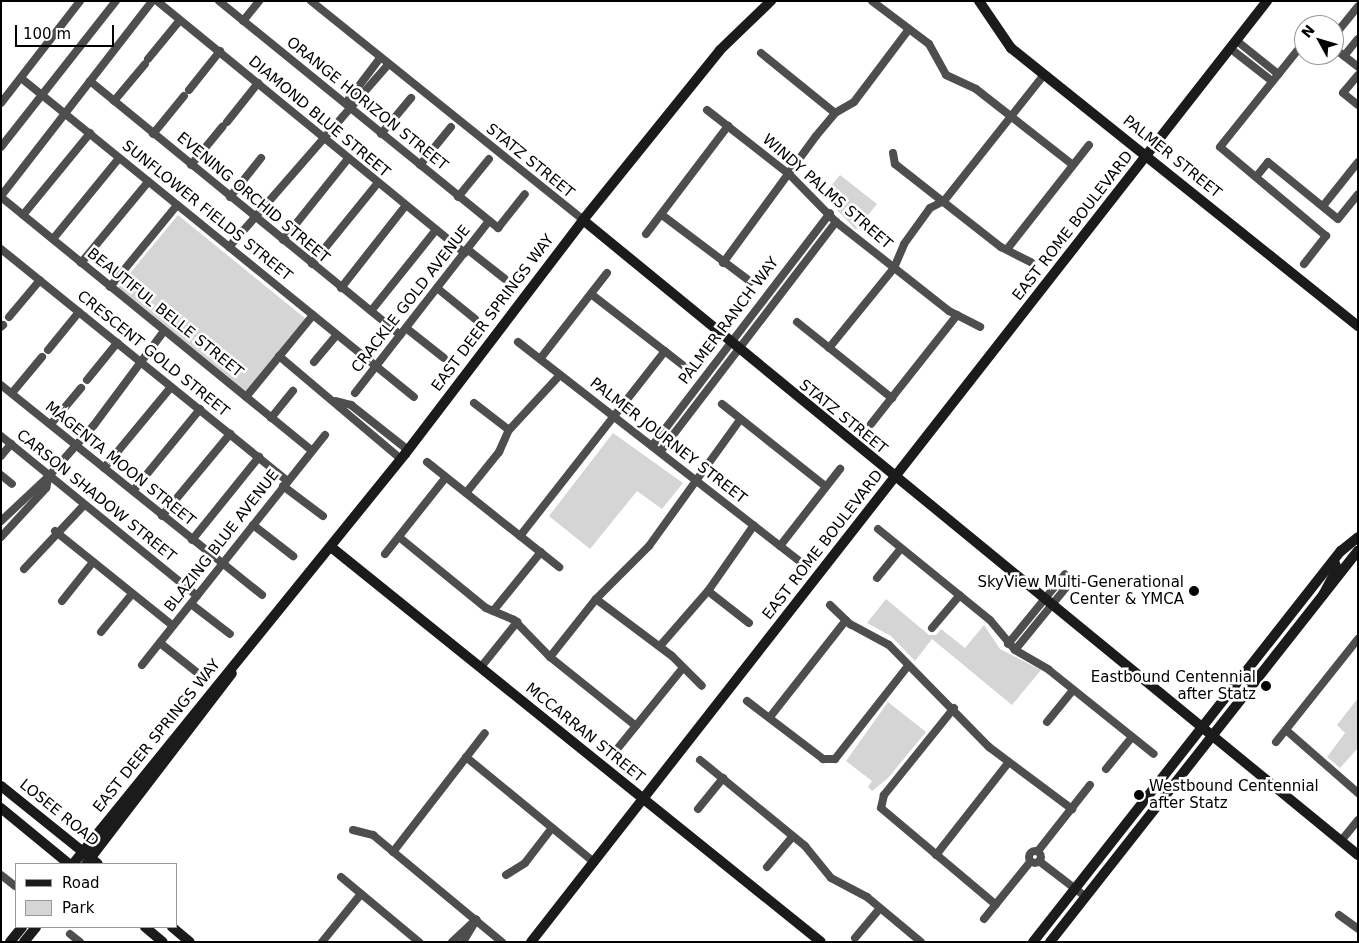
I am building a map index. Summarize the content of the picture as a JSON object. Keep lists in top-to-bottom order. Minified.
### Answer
{"streets":{"street":["ORANGE HORIZON STREET","DIAMOND BLUE STREET","PALMER STREET","STATZ STREET","WINDY PALMS STREET","EVENING ORCHID STREET","SUNFLOWER FIELDS STREET","EAST ROME BOULEVARD","CRACKLE GOLD AVENUE","BEAUTIFUL BELLE STREET","EAST DEER SPRINGS WAY","PALMER RANCH WAY","CRESCENT GOLD STREET","PALMER JOURNEY STREET","MAGENTA MOON STREET","CARSON SHADOW STREET","BLAZING BLUE AVENUE","MCCARRAN STREET","LOSEE ROAD"]},"crossings":[["ORANGE HORIZON STREET","CRACKLE GOLD AVENUE"],["DIAMOND BLUE STREET","CRACKLE GOLD AVENUE"],["PALMER STREET","EAST ROME BOULEVARD"],["STATZ STREET","EAST ROME BOULEVARD"],["STATZ STREET","EAST DEER SPRINGS WAY"],["STATZ STREET","PALMER RANCH WAY"],["WINDY PALMS STREET","PALMER RANCH WAY"],["EVENING ORCHID STREET","CRACKLE GOLD AVENUE"],["SUNFLOWER FIELDS STREET","CRACKLE GOLD AVENUE"],["EAST ROME BOULEVARD","MCCARRAN STREET"],["BEAUTIFUL BELLE STREET","BLAZING BLUE AVENUE"],["EAST DEER SPRINGS WAY","MCCARRAN STREET"],["EAST DEER SPRINGS WAY","LOSEE ROAD"],["PALMER RANCH WAY","PALMER JOURNEY STREET"],["CRESCENT GOLD STREET","BLAZING BLUE AVENUE"],["MAGENTA MOON STREET","BLAZING BLUE AVENUE"],["CARSON SHADOW STREET","BLAZING BLUE AVENUE"]],"places":["SkyView Multi-Generational Center & YMCA","Eastbound Centennial after Statz","Westbound Centennial after Statz"],"legend":["Road","Park"],"scale_bar":"100 m","north":"top left"}
